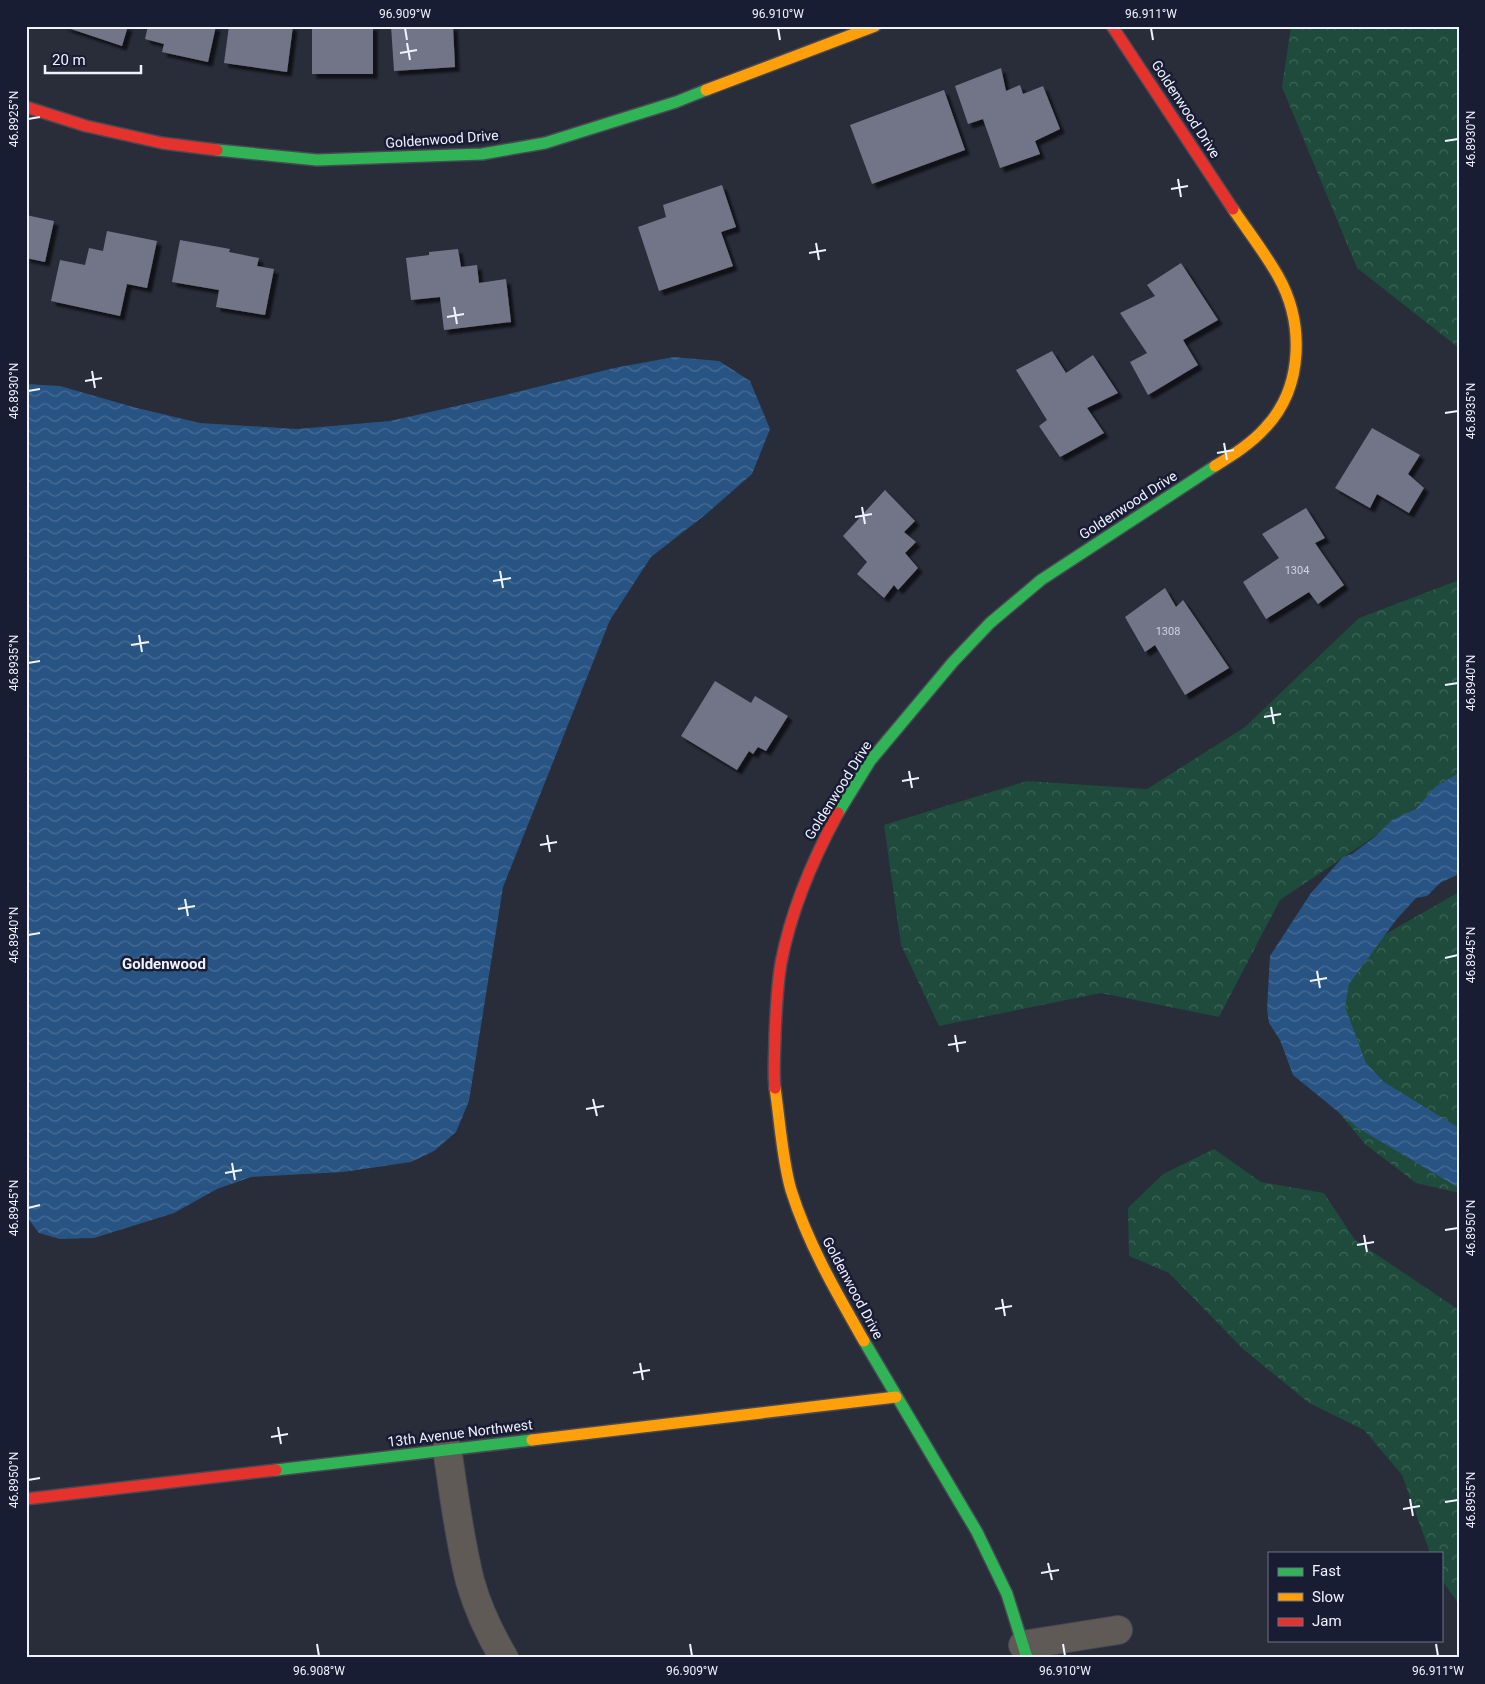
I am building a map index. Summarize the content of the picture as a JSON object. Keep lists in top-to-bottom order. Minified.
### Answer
{"streets":{"street":["Goldenwood Drive","13th Avenue Northwest"]},"crossings":[["Goldenwood Drive","13th Avenue Northwest"]],"districts":["Goldenwood"],"house_numbers":["1304","1308"],"legend":["Fast","Slow","Jam"],"scale_bar":"20 m","coordinates":["96.909°W","96.910°W","96.911°W","46.8925°N","46.8930°N","46.8935°N","46.8940°N","46.8945°N","46.8950°N","46.8955°N","96.908°W"]}
